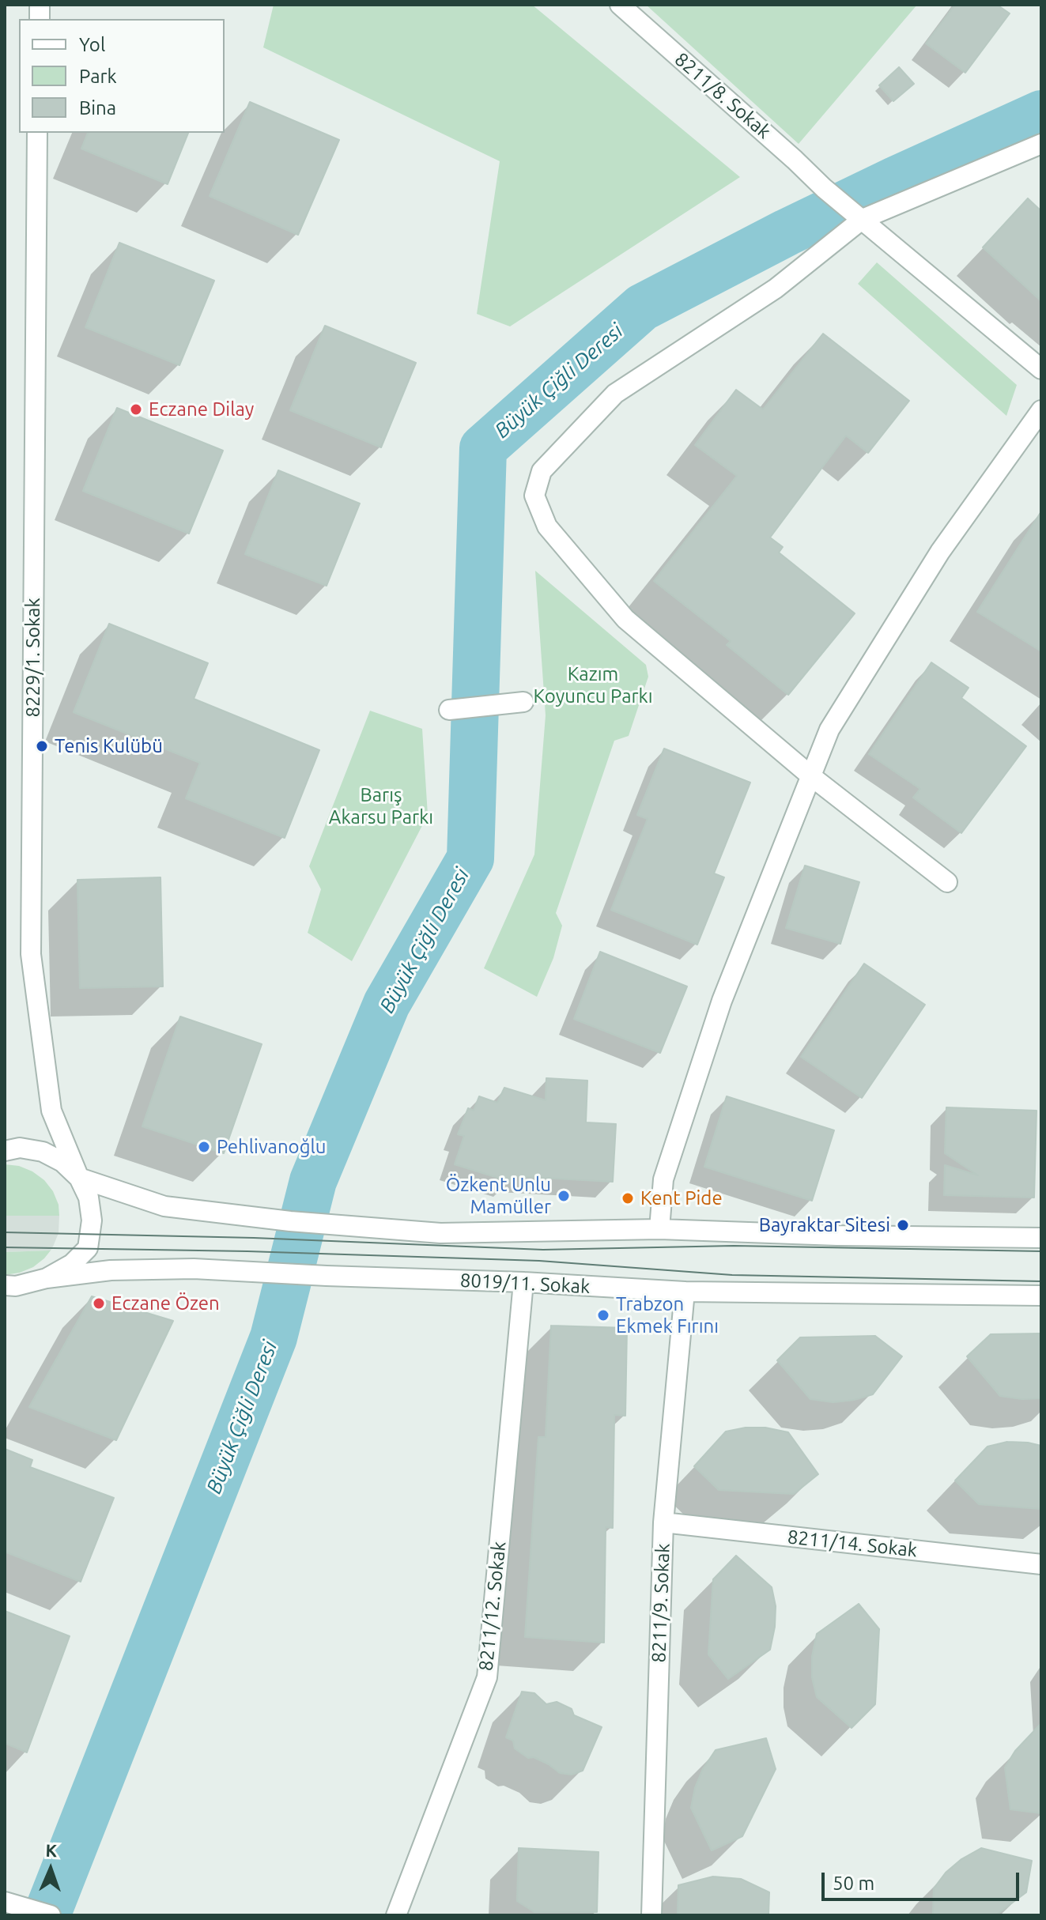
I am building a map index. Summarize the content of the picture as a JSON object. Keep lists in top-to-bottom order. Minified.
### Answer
{"streets":{"street":["8211/8. Sokak","8229/1. Sokak","8019/11. Sokak","8211/14. Sokak","8211/9. Sokak","8211/12. Sokak"]},"crossings":[["8229/1. Sokak","8019/11. Sokak"],["8019/11. Sokak","8211/9. Sokak"],["8019/11. Sokak","8211/12. Sokak"],["8211/14. Sokak","8211/9. Sokak"]],"water":["Büyük Çiğli Deresi"],"parks":["Kazım Koyuncu Parkı","Barış Akarsu Parkı"],"places":["Eczane Dilay","Tenis Kulübü","Pehlivanoğlu","Özkent Unlu Mamüller","Kent Pide","Bayraktar Sitesi","Eczane Özen","Trabzon Ekmek Fırını"],"legend":["Yol","Park","Bina"],"scale_bar":"50 m","north":"top"}
